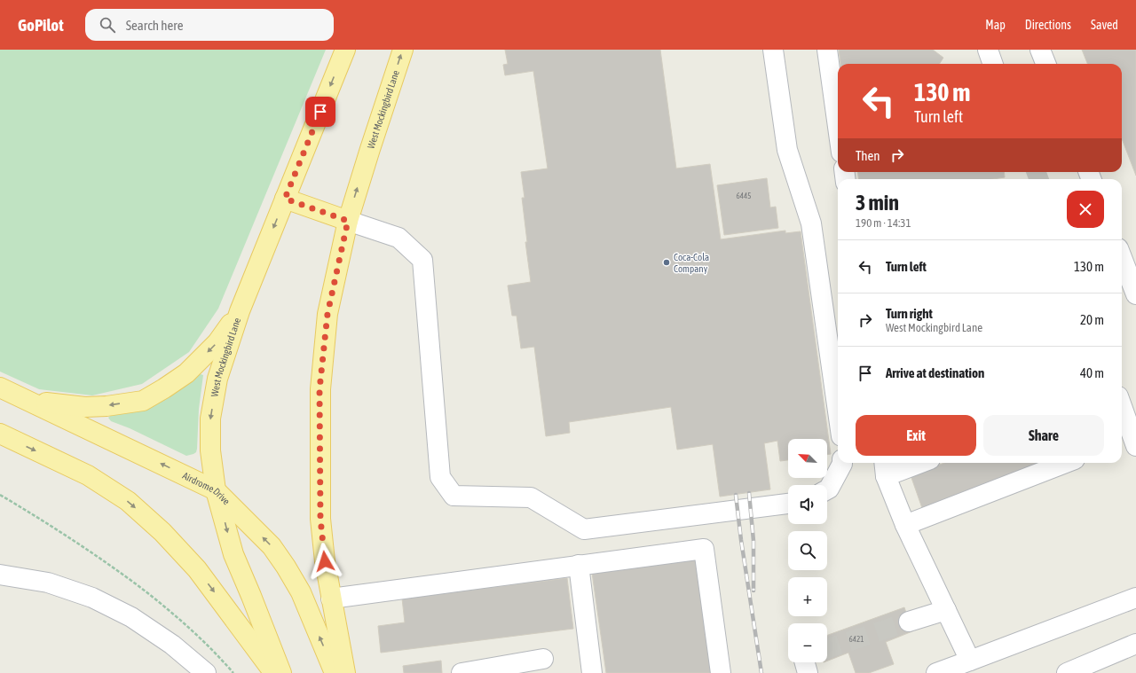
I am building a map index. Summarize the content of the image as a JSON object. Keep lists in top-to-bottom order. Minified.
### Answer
{"streets":{"main road":["West Mockingbird Lane","Airdrome Drive"]},"crossings":[["West Mockingbird Lane","Airdrome Drive"]],"places":["Coca-Cola Company"],"house_numbers":["6445","6421"],"north":"top left","page":{"header":"GoPilot","search":"Search here","nav":["Map","Directions","Saved"],"turn":["130 m","Turn left"],"then":"Then","heading":["3 min","190 m · 14:31"],"list":[{"name":"Turn left","value":"130 m"},{"name":"Turn right","note":"West Mockingbird Lane","value":"20 m"},{"name":"Arrive at destination","value":"40 m"}],"buttons":["Exit","Share"],"map_buttons":["+","−"]}}
